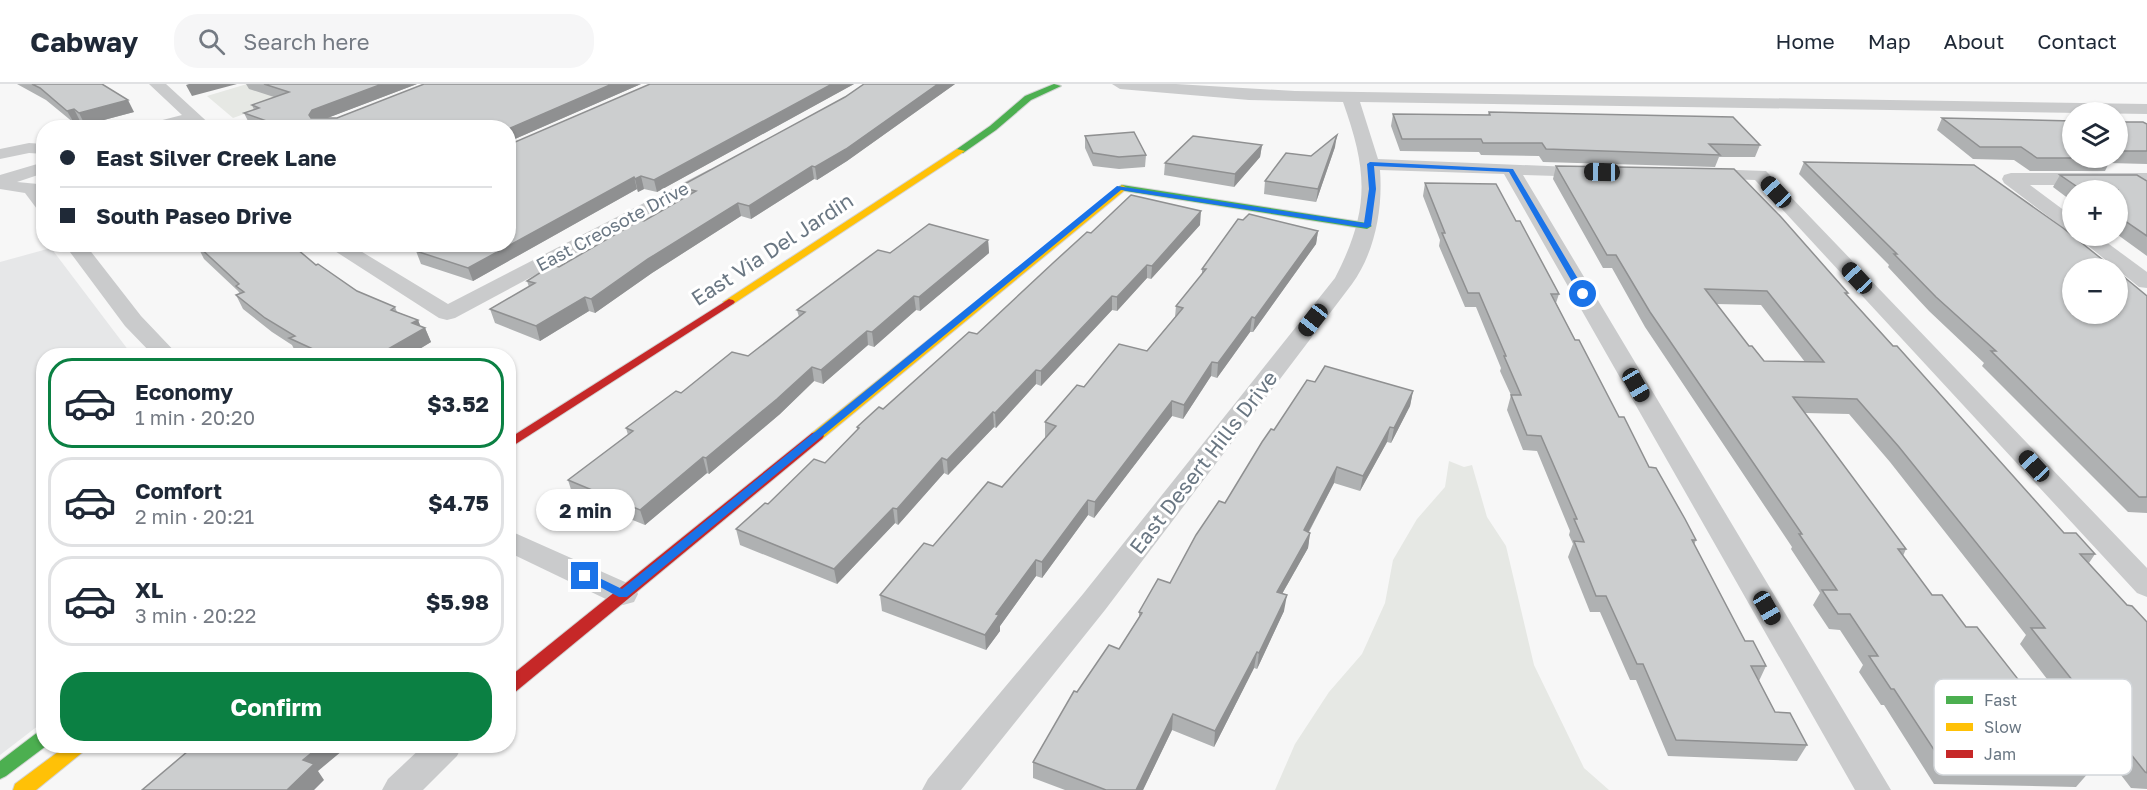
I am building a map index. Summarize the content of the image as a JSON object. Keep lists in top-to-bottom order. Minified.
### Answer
{"streets":{"street":["East Creosote Drive","East Via Del Jardin","East Desert Hills Drive"]},"legend":["Fast","Slow","Jam"],"page":{"header":"Cabway","search":"Search here","nav":["Home","Map","About","Contact"],"map_buttons":["+","−"],"banner":["East Silver Creek Lane","South Paseo Drive"],"list":[{"name":"Economy","note":"1 min · 20:20","value":"$3.52"},{"name":"Comfort","note":"2 min · 20:21","value":"$4.75"},{"name":"XL","note":"3 min · 20:22","value":"$5.98"}],"bubble":"2 min","buttons":"Confirm"}}
